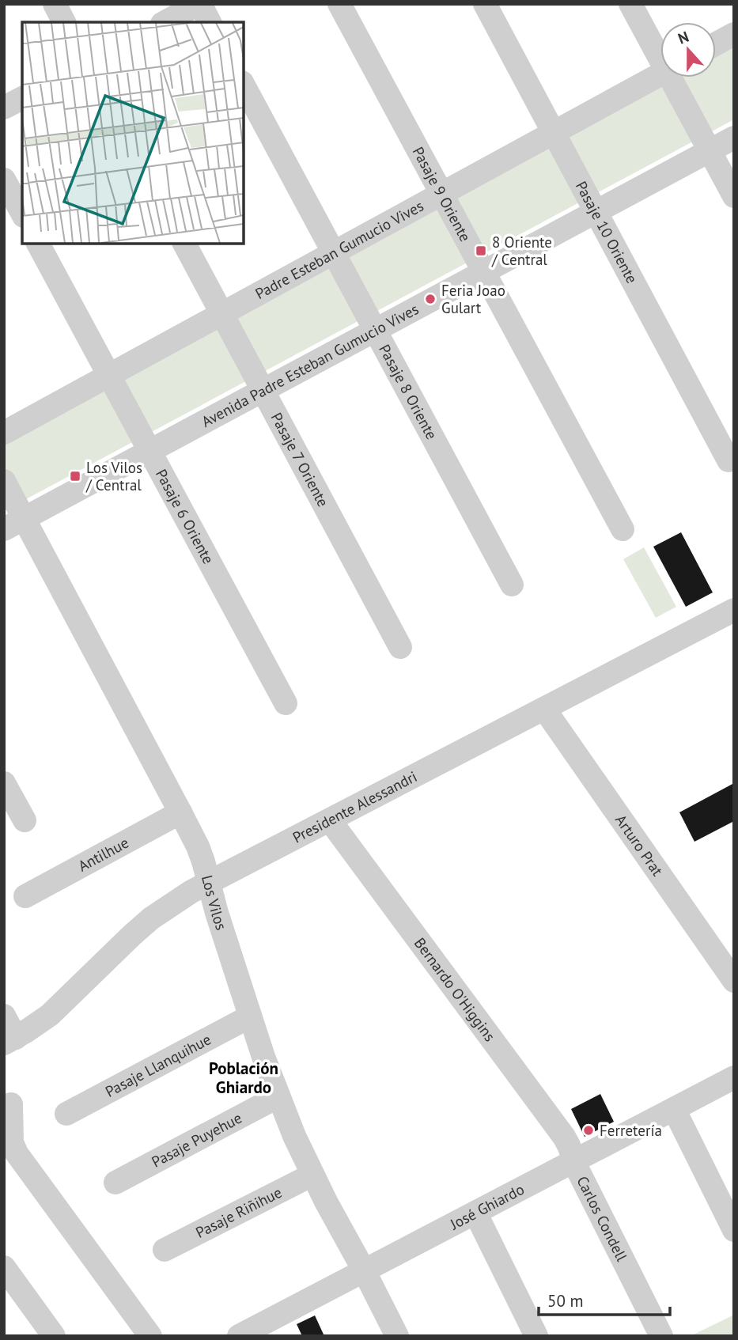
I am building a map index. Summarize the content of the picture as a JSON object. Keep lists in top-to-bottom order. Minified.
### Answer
{"streets":{"street":["Pasaje 9 Oriente","Pasaje 10 Oriente","Padre Esteban Gumucio Vives","Avenida Padre Esteban Gumucio Vives","Pasaje 8 Oriente","Pasaje 7 Oriente","Pasaje 6 Oriente","Presidente Alessandri","Arturo Prat","Antilhue","Los Vilos","Bernardo O'Higgins","Pasaje Llanquihue","Pasaje Puyehue","José Ghiardo","Pasaje Riñihue","Carlos Condell"]},"crossings":[["Pasaje 9 Oriente","Padre Esteban Gumucio Vives"],["Pasaje 9 Oriente","Avenida Padre Esteban Gumucio Vives"],["Pasaje 10 Oriente","Padre Esteban Gumucio Vives"],["Pasaje 10 Oriente","Avenida Padre Esteban Gumucio Vives"],["Padre Esteban Gumucio Vives","Pasaje 8 Oriente"],["Padre Esteban Gumucio Vives","Pasaje 7 Oriente"],["Padre Esteban Gumucio Vives","Pasaje 6 Oriente"],["Avenida Padre Esteban Gumucio Vives","Pasaje 8 Oriente"],["Avenida Padre Esteban Gumucio Vives","Pasaje 7 Oriente"],["Avenida Padre Esteban Gumucio Vives","Pasaje 6 Oriente"],["Avenida Padre Esteban Gumucio Vives","Los Vilos"],["Presidente Alessandri","Arturo Prat"],["Presidente Alessandri","Los Vilos"],["Presidente Alessandri","Bernardo O'Higgins"],["Antilhue","Los Vilos"],["Los Vilos","Pasaje Llanquihue"],["Los Vilos","Pasaje Puyehue"],["Los Vilos","José Ghiardo"],["Los Vilos","Pasaje Riñihue"],["Bernardo O'Higgins","José Ghiardo"],["Bernardo O'Higgins","Carlos Condell"],["José Ghiardo","Carlos Condell"]],"districts":["Población Ghiardo"],"places":{"transit":["8 Oriente / Central","Los Vilos / Central"],"other":["Feria Joao Gulart","Ferretería"]},"scale_bar":"50 m","north":"top"}
